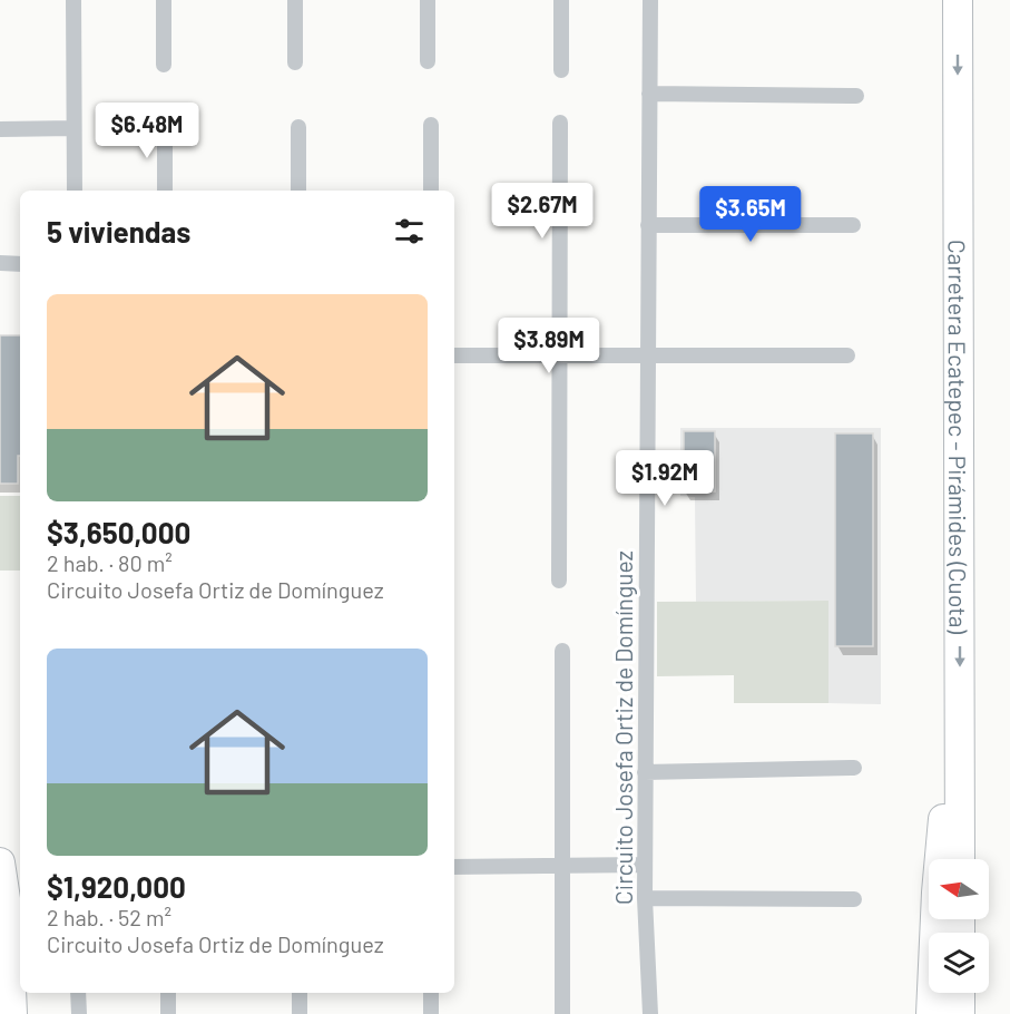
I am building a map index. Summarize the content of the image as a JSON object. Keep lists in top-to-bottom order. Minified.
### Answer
{"streets":{"highway":["Carretera Ecatepec - Pirámides (Cuota)"],"street":["Circuito Josefa Ortiz de Domínguez"]},"one_way":["Carretera Ecatepec - Pirámides (Cuota)"],"north":"left","page":{"price":["$6.48M","$2.67M","$3.65M","$3.89M","$1.92M"],"heading":"5 viviendas","list":[{"name":"$3,650,000","note":"2 hab. · 80 m² · Circuito Josefa Ortiz de Domínguez"},{"name":"$1,920,000","note":"2 hab. · 52 m² · Circuito Josefa Ortiz de Domínguez"}]}}
